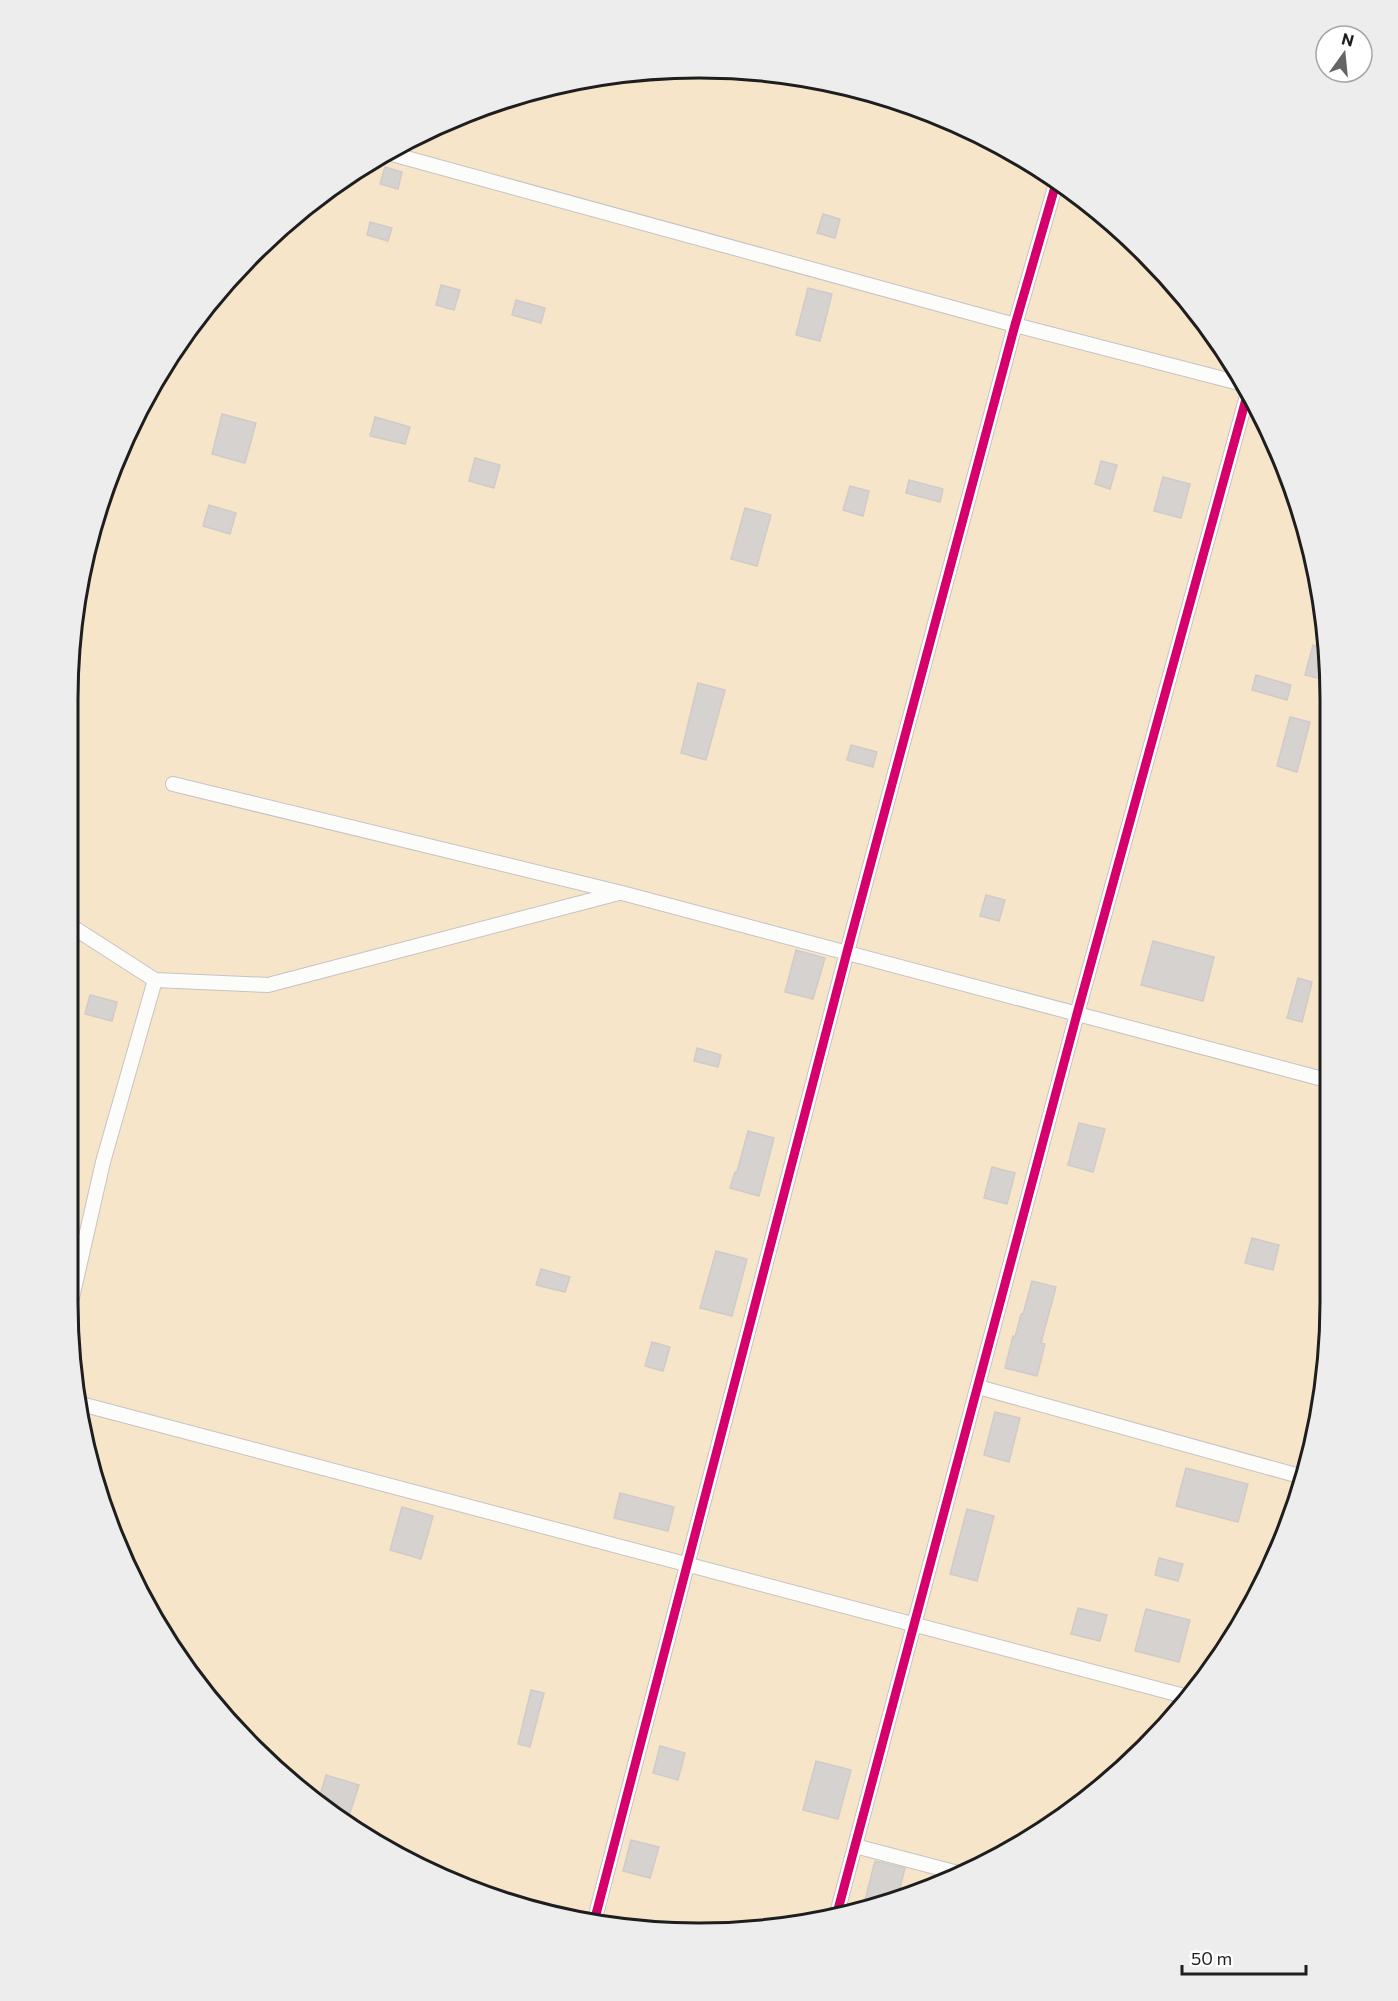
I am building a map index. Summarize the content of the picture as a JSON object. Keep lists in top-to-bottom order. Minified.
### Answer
{"scale_bar":"50 m","north":"top"}
